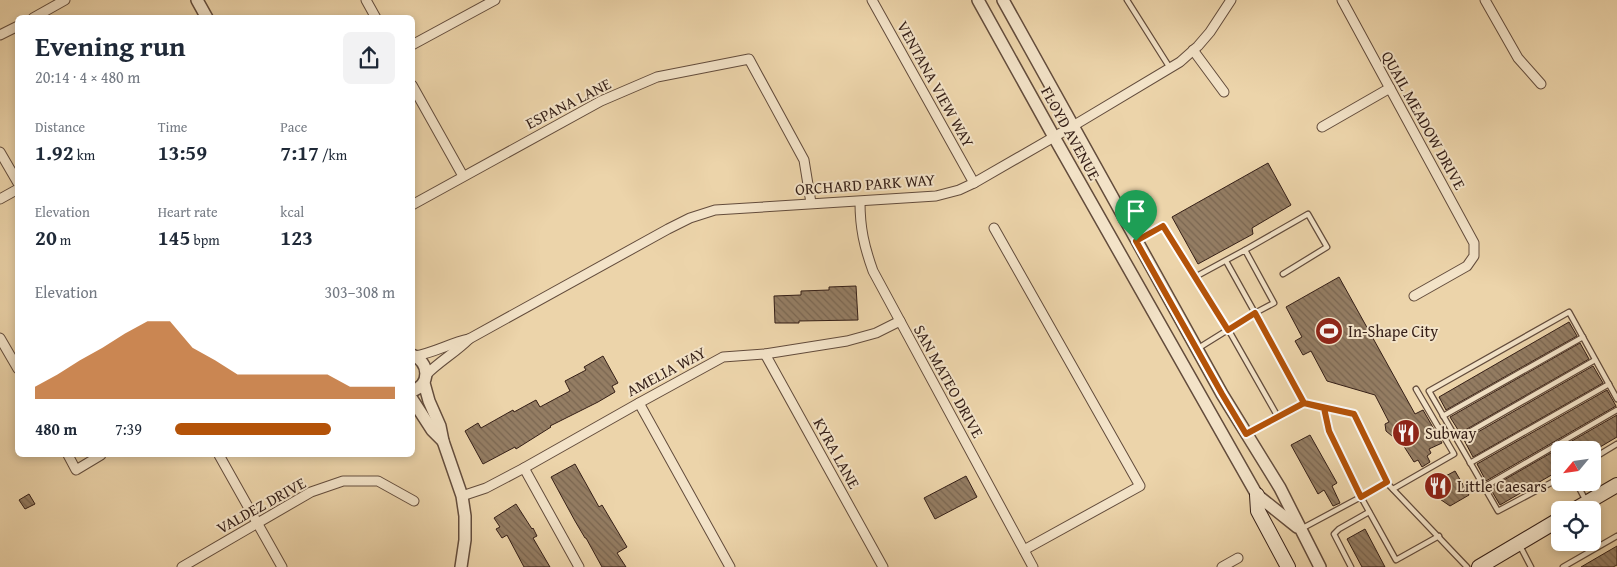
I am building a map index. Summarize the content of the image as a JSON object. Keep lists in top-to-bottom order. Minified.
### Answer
{"streets":{"street":["VENTANA VIEW WAY","ESPANA LANE","QUAIL MEADOW DRIVE","FLOYD AVENUE","ORCHARD PARK WAY","AMELIA WAY","SAN MATEO DRIVE","KYRA LANE","VALDEZ DRIVE"]},"crossings":[["VENTANA VIEW WAY","ORCHARD PARK WAY"],["ESPANA LANE","ORCHARD PARK WAY"],["FLOYD AVENUE","ORCHARD PARK WAY"],["ORCHARD PARK WAY","SAN MATEO DRIVE"],["AMELIA WAY","SAN MATEO DRIVE"],["AMELIA WAY","KYRA LANE"]],"places":{"sports":["In-Shape City"],"restaurant":["Subway","Little Caesars"]},"north":"bottom left","page":{"heading":["Evening run","20:14 · 4 × 480 m"],"stats":[["Distance","1.92 km"],["Time","13:59"],["Pace","7:17 /km"],["Elevation","20 m"],["Heart rate","145 bpm"],["kcal","123"]],"chart":["Elevation","303–308 m"],"list":[{"name":"480 m","note":"7:39"}]}}
